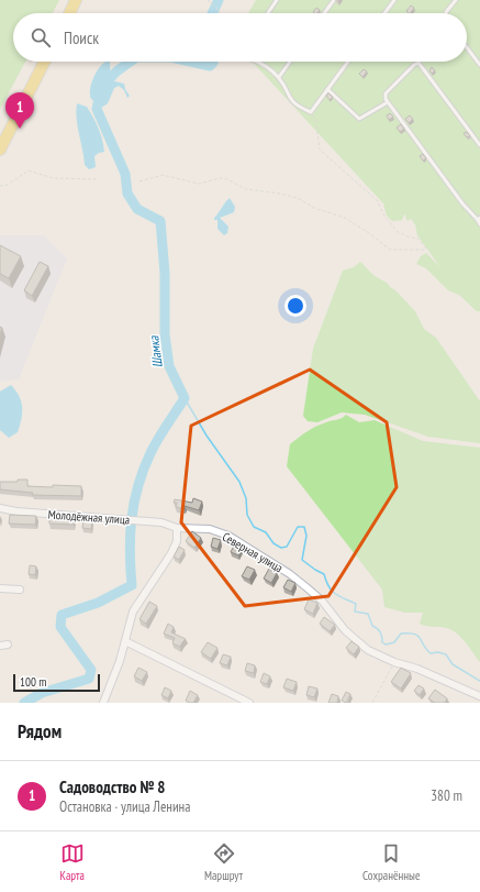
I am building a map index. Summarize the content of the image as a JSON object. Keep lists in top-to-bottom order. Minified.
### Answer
{"streets":{"street":["Молодёжная улица","Северная улица"]},"crossings":[["Молодёжная улица","Северная улица"]],"water":["Шамка"],"scale_bar":"100 m","page":{"search":"Поиск","pins":"1","scale":"100 m","heading":"Рядом","list":[{"mark":"1","name":"Садоводство № 8","note":"Остановка · улица Ленина","value":"380 m"}],"nav":["Карта","Маршрут","Сохранённые"]}}
